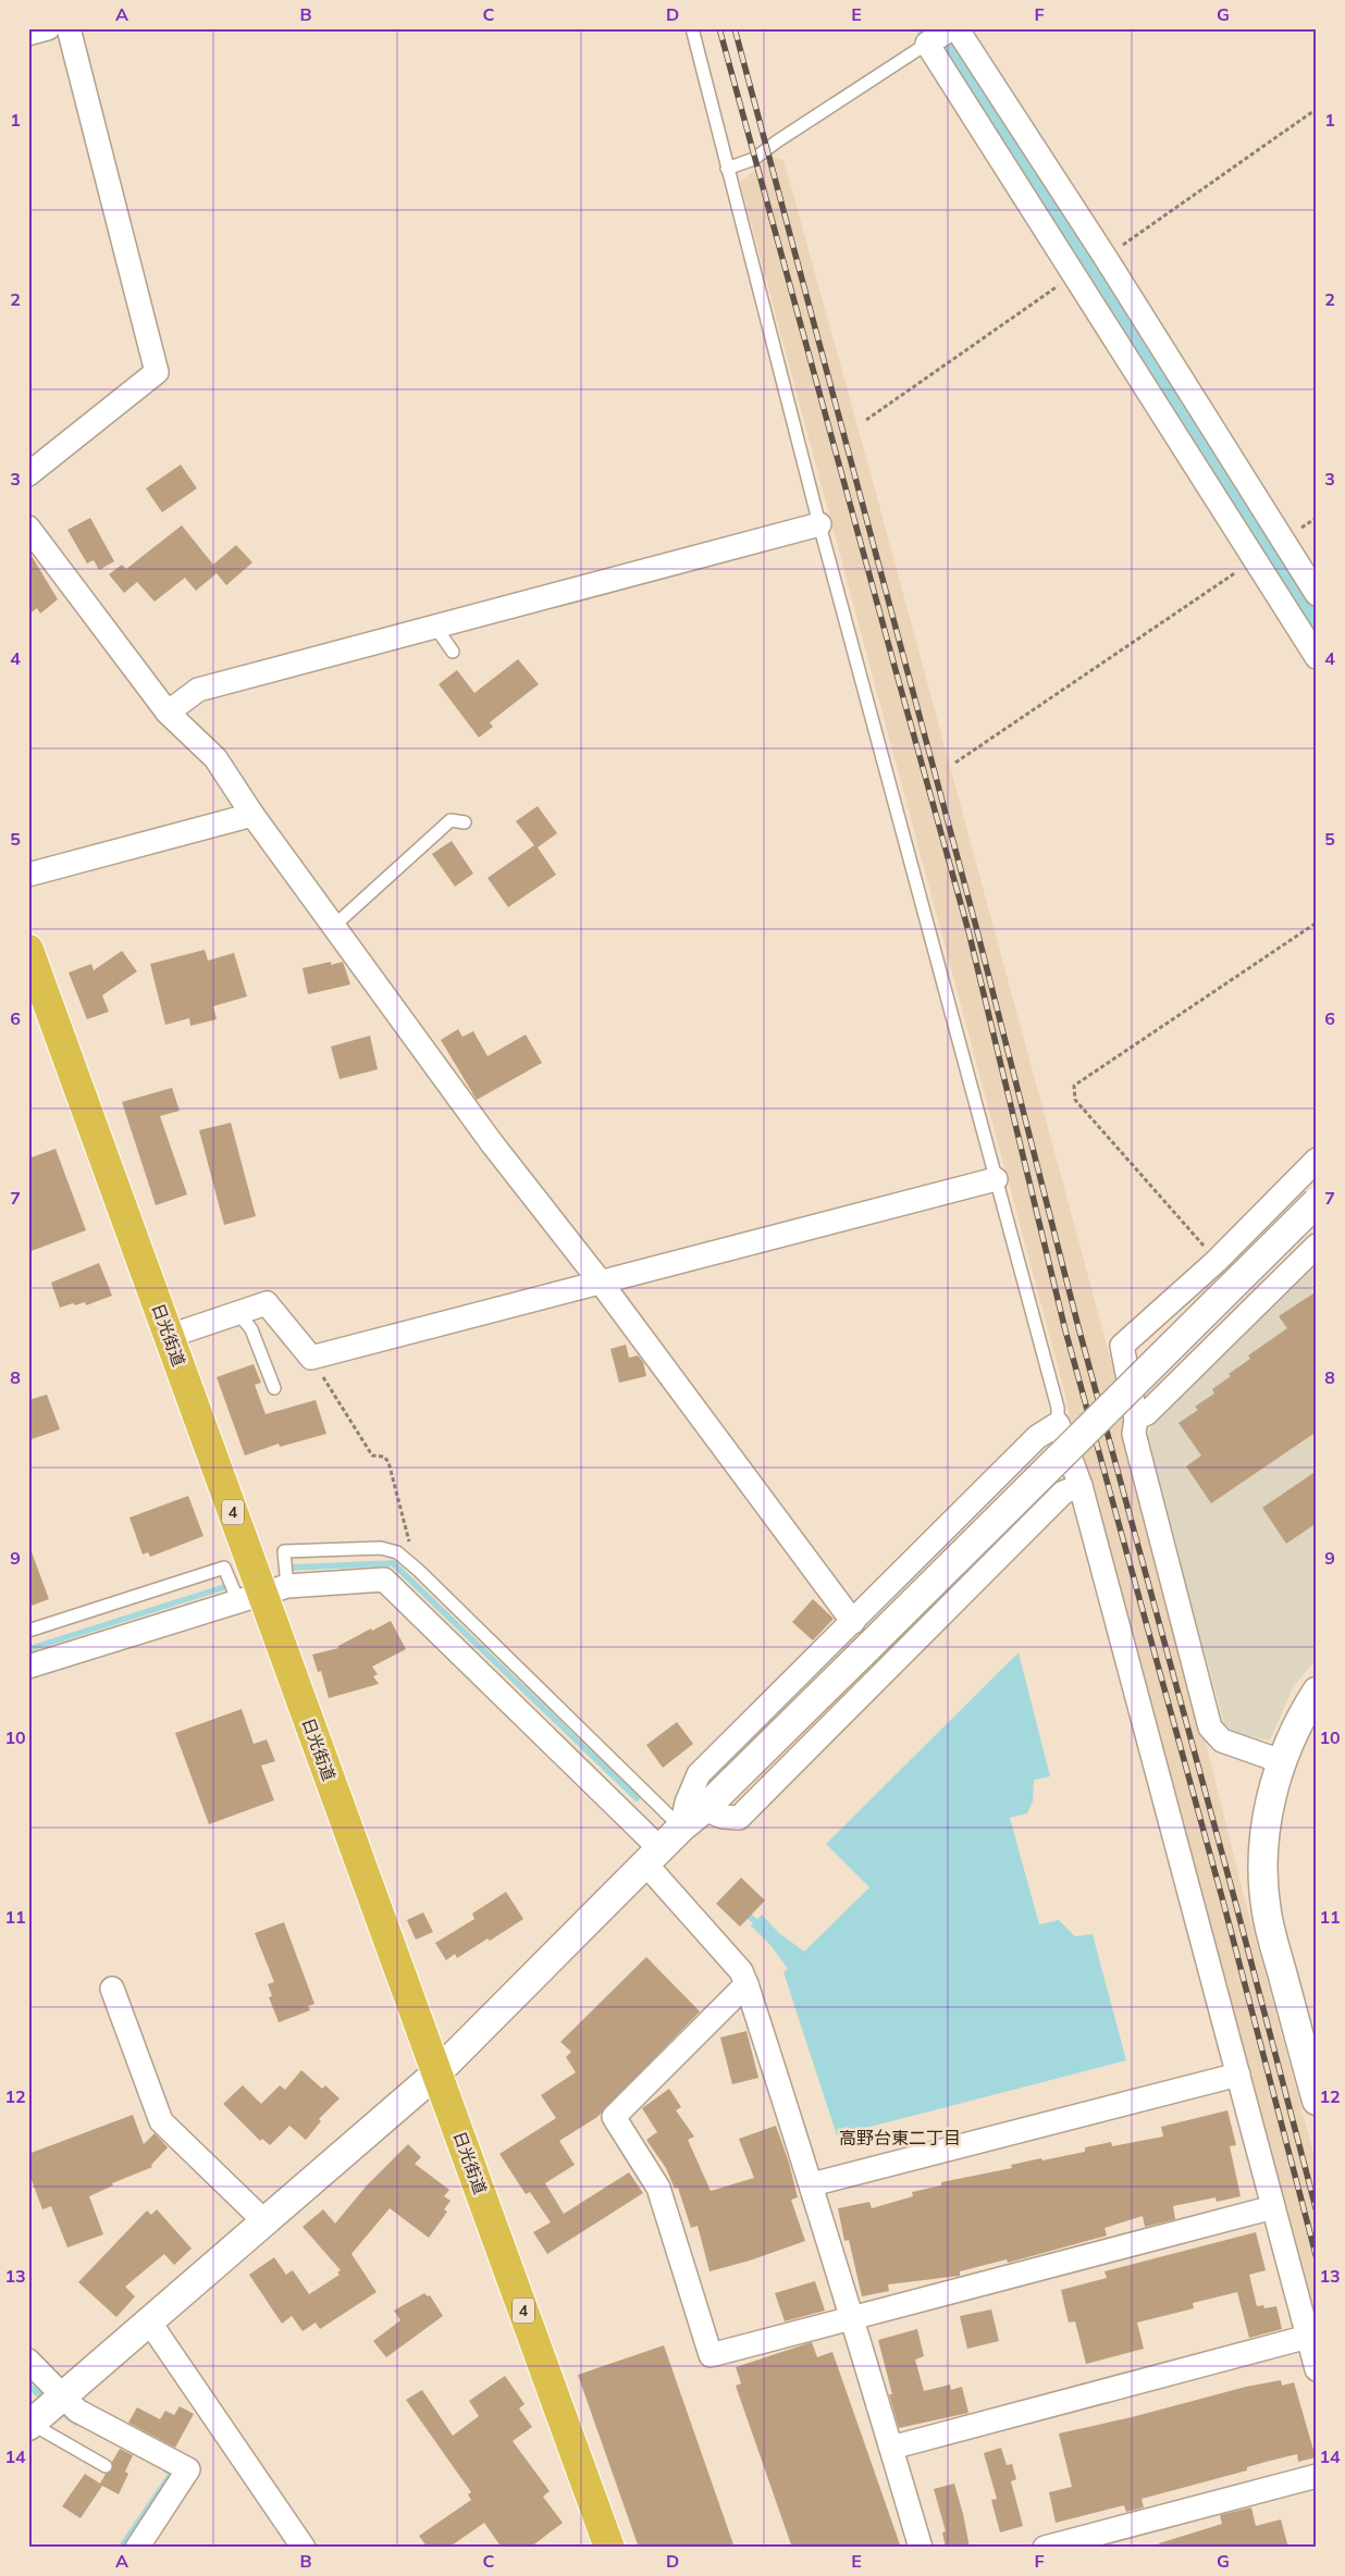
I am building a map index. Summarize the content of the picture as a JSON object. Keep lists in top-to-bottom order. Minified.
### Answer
{"streets":{"highway":["日光街道","4"]},"districts":["高野台東二丁目"],"grid":{"columns":["A","B","C","D","E","F","G"],"rows":["1","2","3","4","5","6","7","8","9","10","11","12","13","14"]}}
